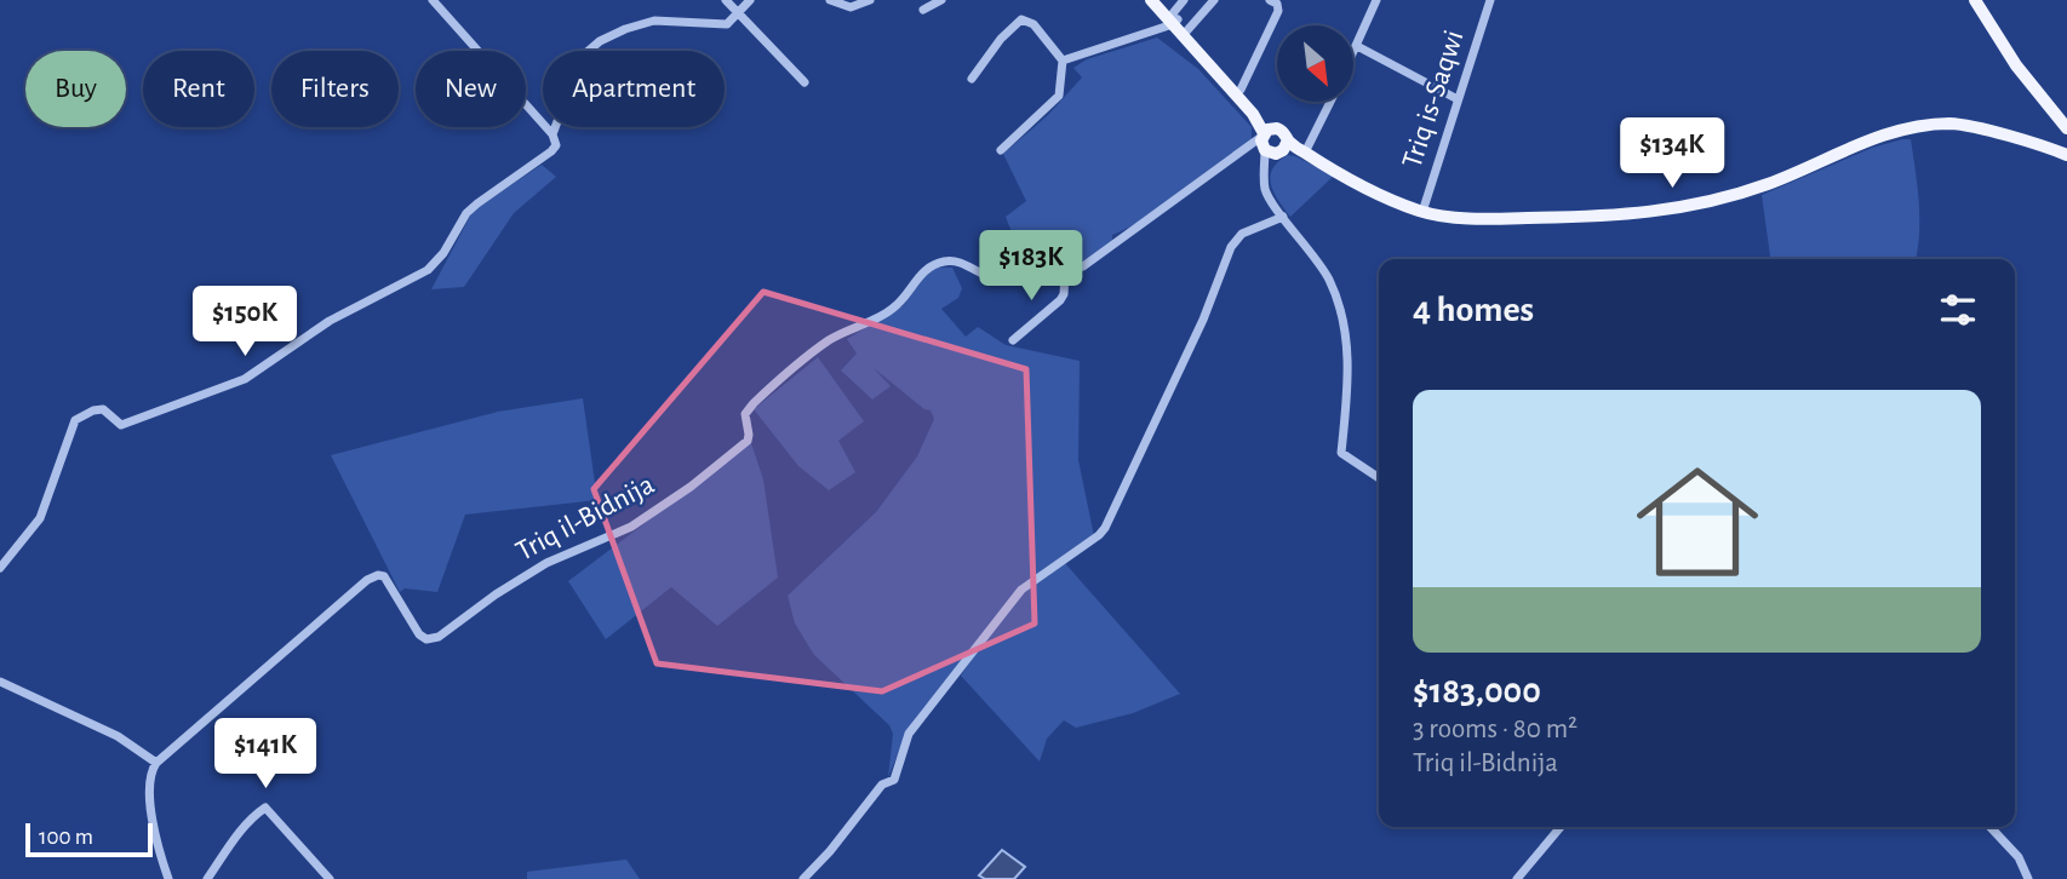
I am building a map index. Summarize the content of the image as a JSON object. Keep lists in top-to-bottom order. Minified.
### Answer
{"streets":{"street":["Triq is-Saqwi","Triq il-Bidnija"]},"scale_bar":"100 m","north":"bottom right","page":{"chip":["Buy","Rent","Filters","New","Apartment"],"price":["$134K","$183K","$150K","$141K"],"heading":"4 homes","list":[{"name":"$183,000","note":"3 rooms · 80 m² · Triq il-Bidnija"}],"scale":"100 m"}}
